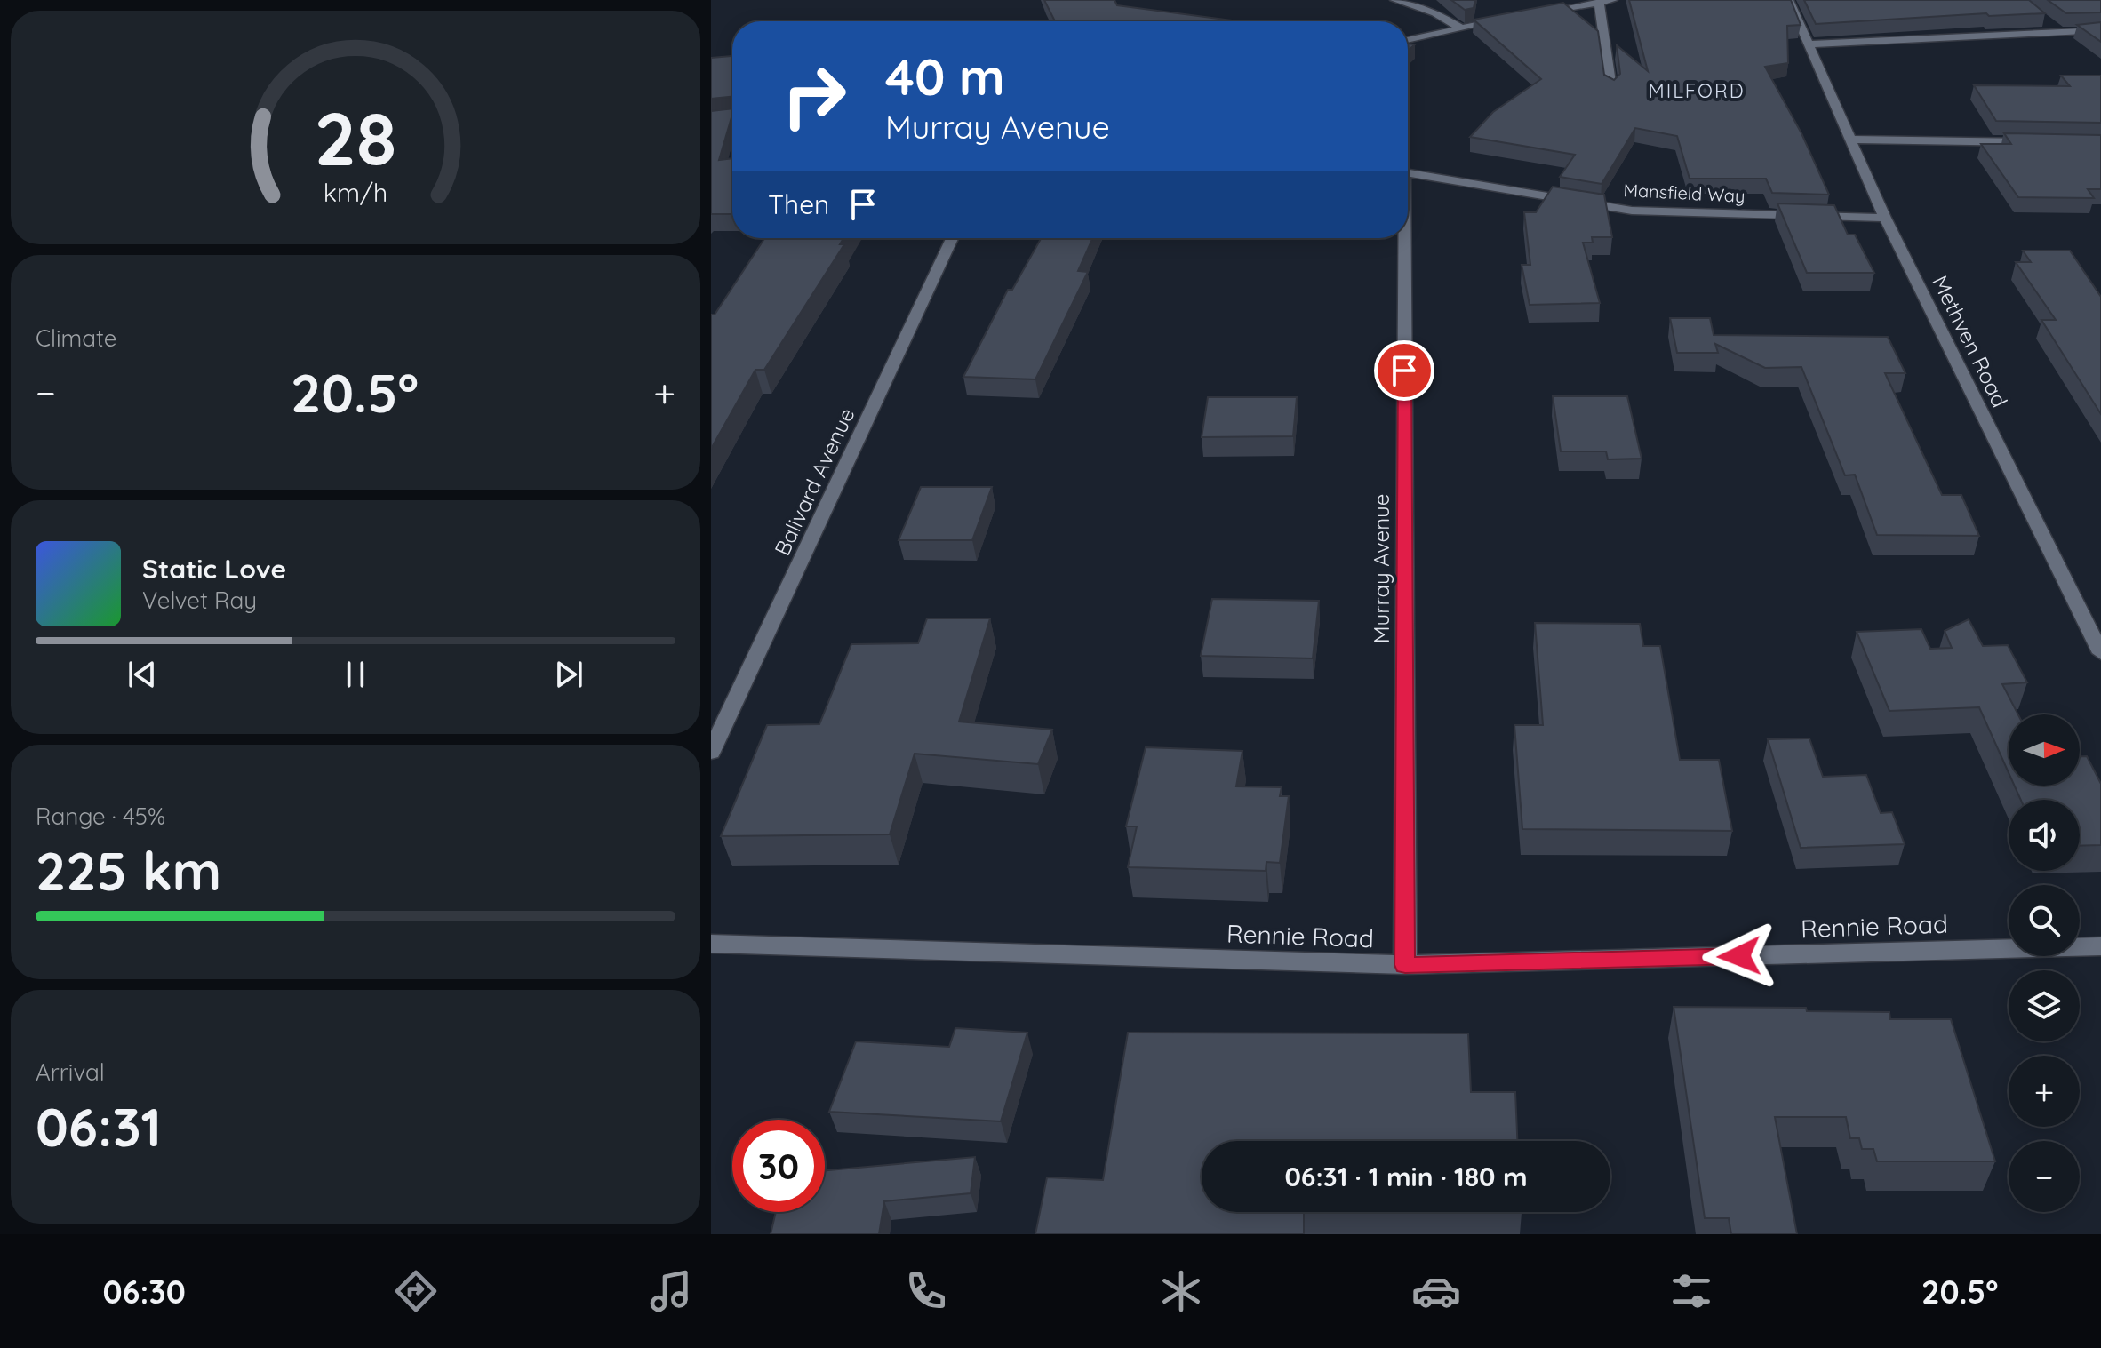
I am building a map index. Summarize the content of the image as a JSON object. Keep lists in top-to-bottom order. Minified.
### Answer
{"streets":{"street":["Mansfield Way","Methven Road","Balivard Avenue","Murray Avenue","Rennie Road"]},"crossings":[["Mansfield Way","Methven Road"],["Murray Avenue","Rennie Road"]],"districts":["MILFORD"],"north":"right","page":{"turn":["40 m","Murray Avenue"],"then":"Then","tile":["Climate",["Range · 45%","225 km"],["Arrival","06:31"]],"heat":["−","20.5°","+"],"song":["Static Love","Velvet Ray"],"map_buttons":["+","−"],"limit":"30","trip":"06:31 · 1 min · 180 m","tabs":["06:30","20.5°"],"gauge":["28","km/h"]}}
